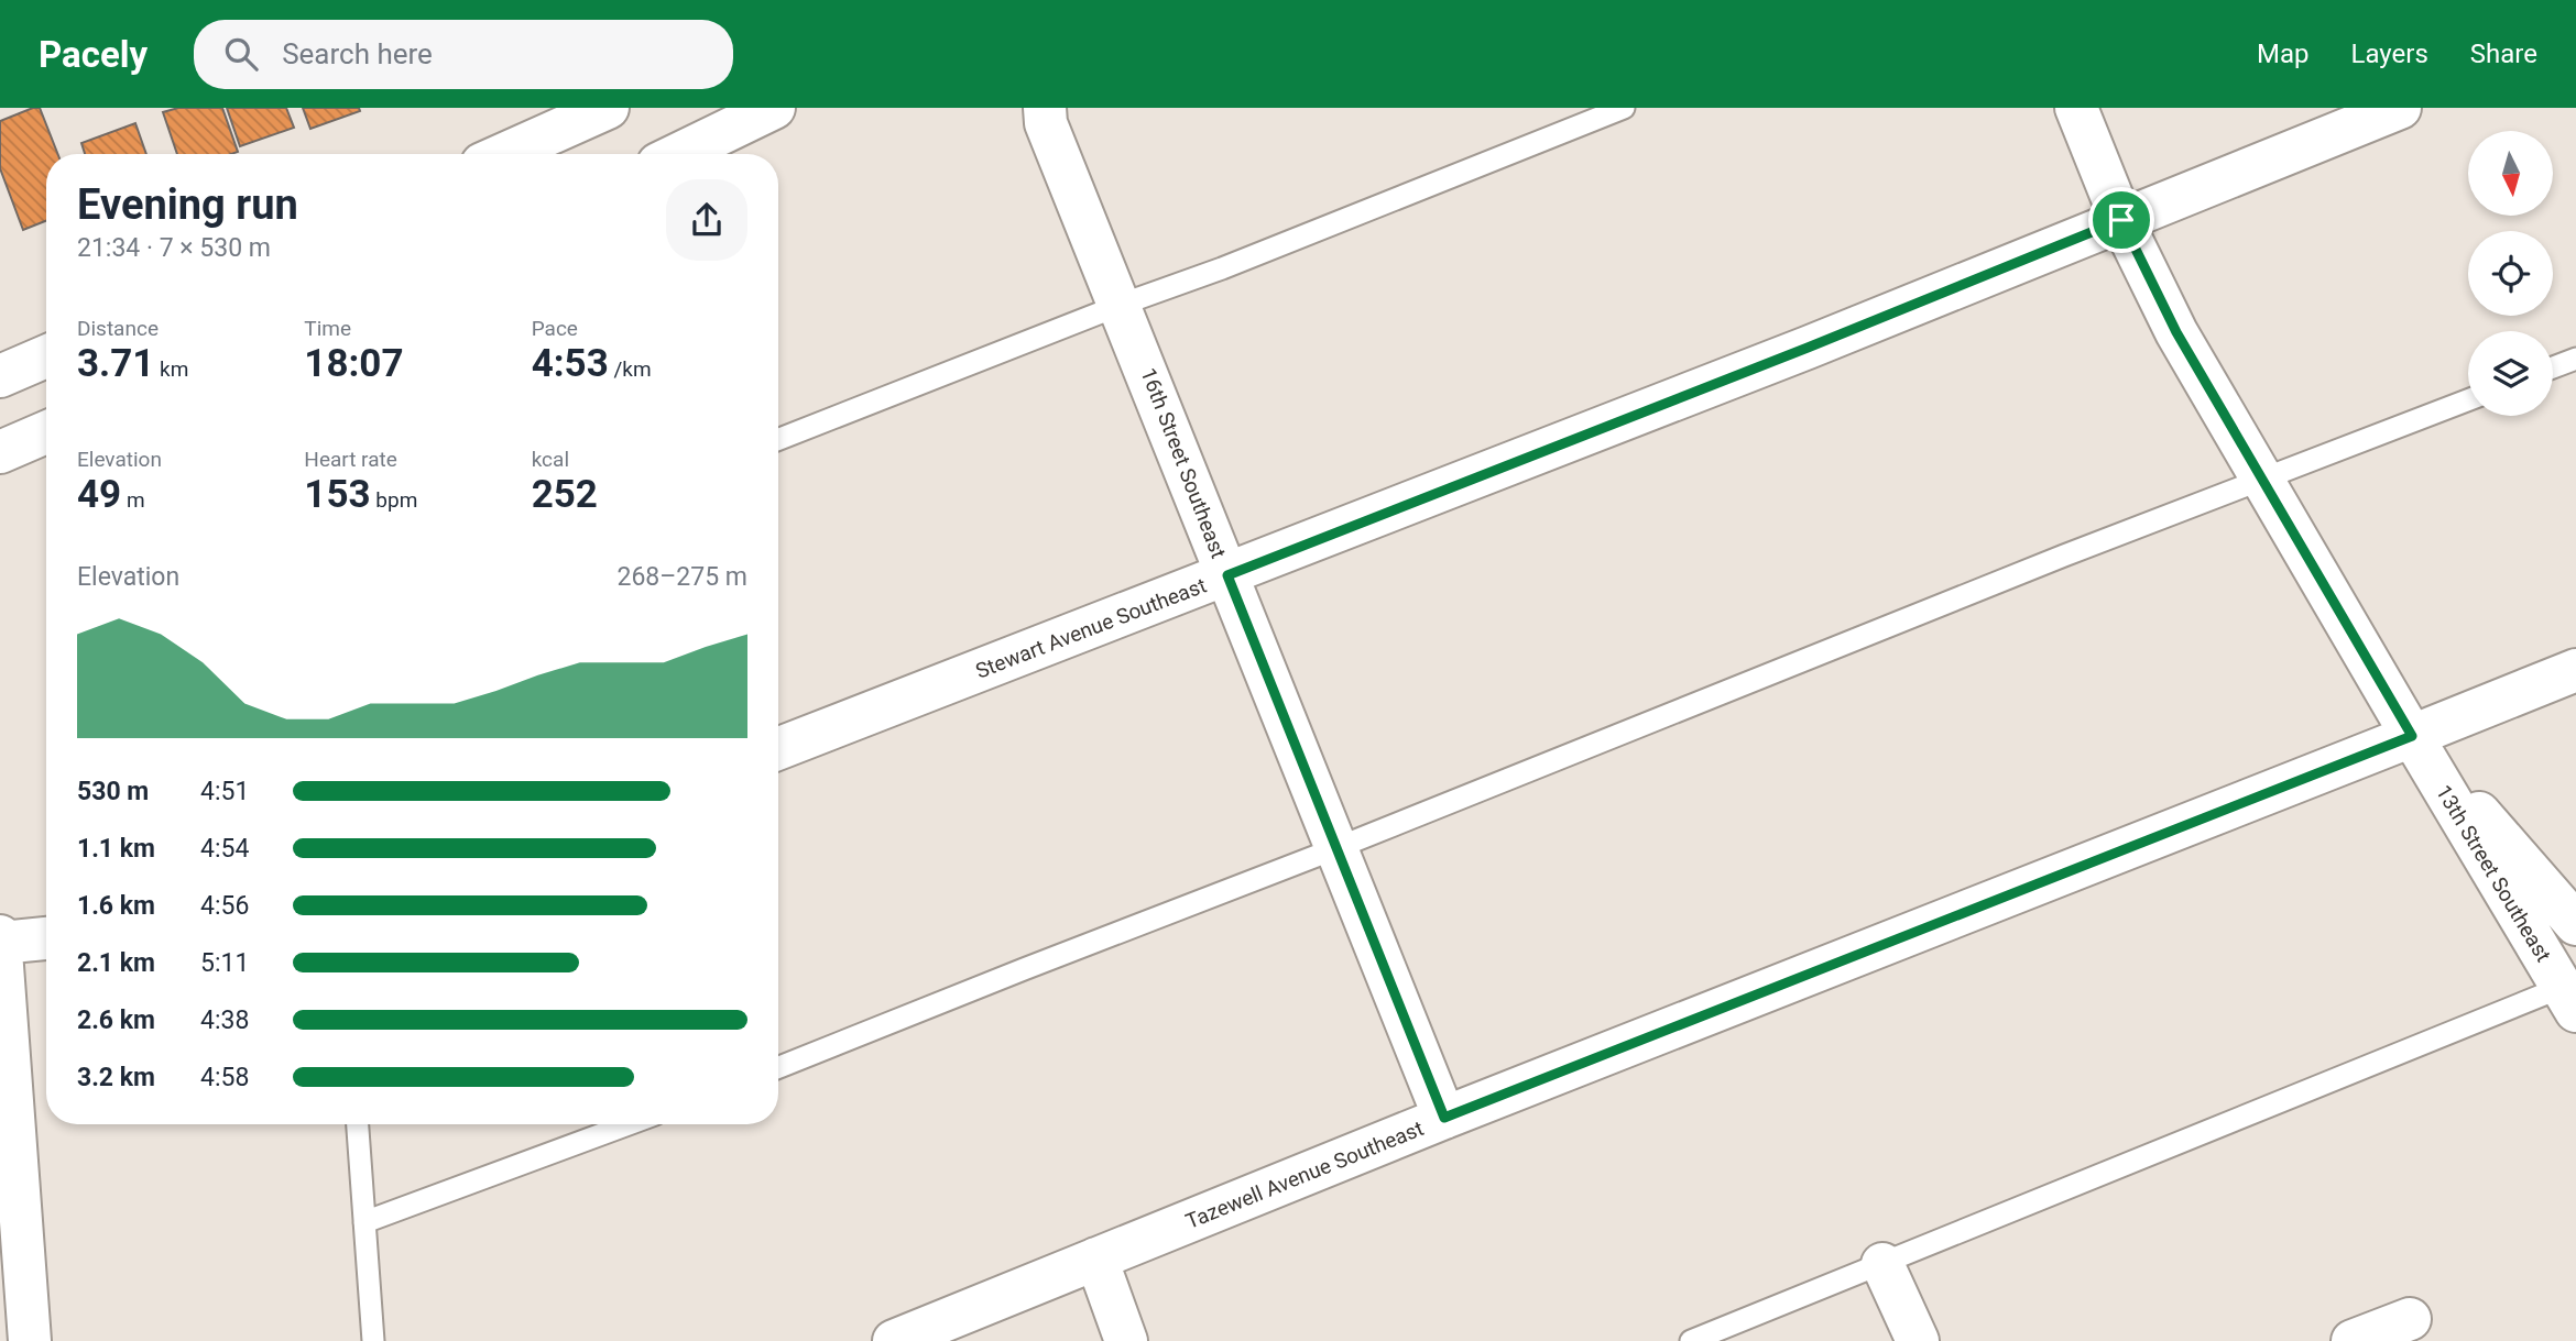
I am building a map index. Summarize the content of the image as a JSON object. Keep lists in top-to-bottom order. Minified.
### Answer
{"streets":{"street":["16th Street Southeast","Stewart Avenue Southeast","13th Street Southeast","Tazewell Avenue Southeast"]},"crossings":[["16th Street Southeast","Stewart Avenue Southeast"],["16th Street Southeast","Tazewell Avenue Southeast"],["Stewart Avenue Southeast","13th Street Southeast"],["13th Street Southeast","Tazewell Avenue Southeast"]],"north":"bottom","page":{"header":"Pacely","search":"Search here","nav":["Map","Layers","Share"],"heading":["Evening run","21:34 · 7 × 530 m"],"stats":[["Distance","3.71 km"],["Time","18:07"],["Pace","4:53 /km"],["Elevation","49 m"],["Heart rate","153 bpm"],["kcal","252"]],"chart":["Elevation","268–275 m"],"list":[{"name":"530 m","note":"4:51"},{"name":"1.1 km","note":"4:54"},{"name":"1.6 km","note":"4:56"},{"name":"2.1 km","note":"5:11"},{"name":"2.6 km","note":"4:38"},{"name":"3.2 km","note":"4:58"}]}}
